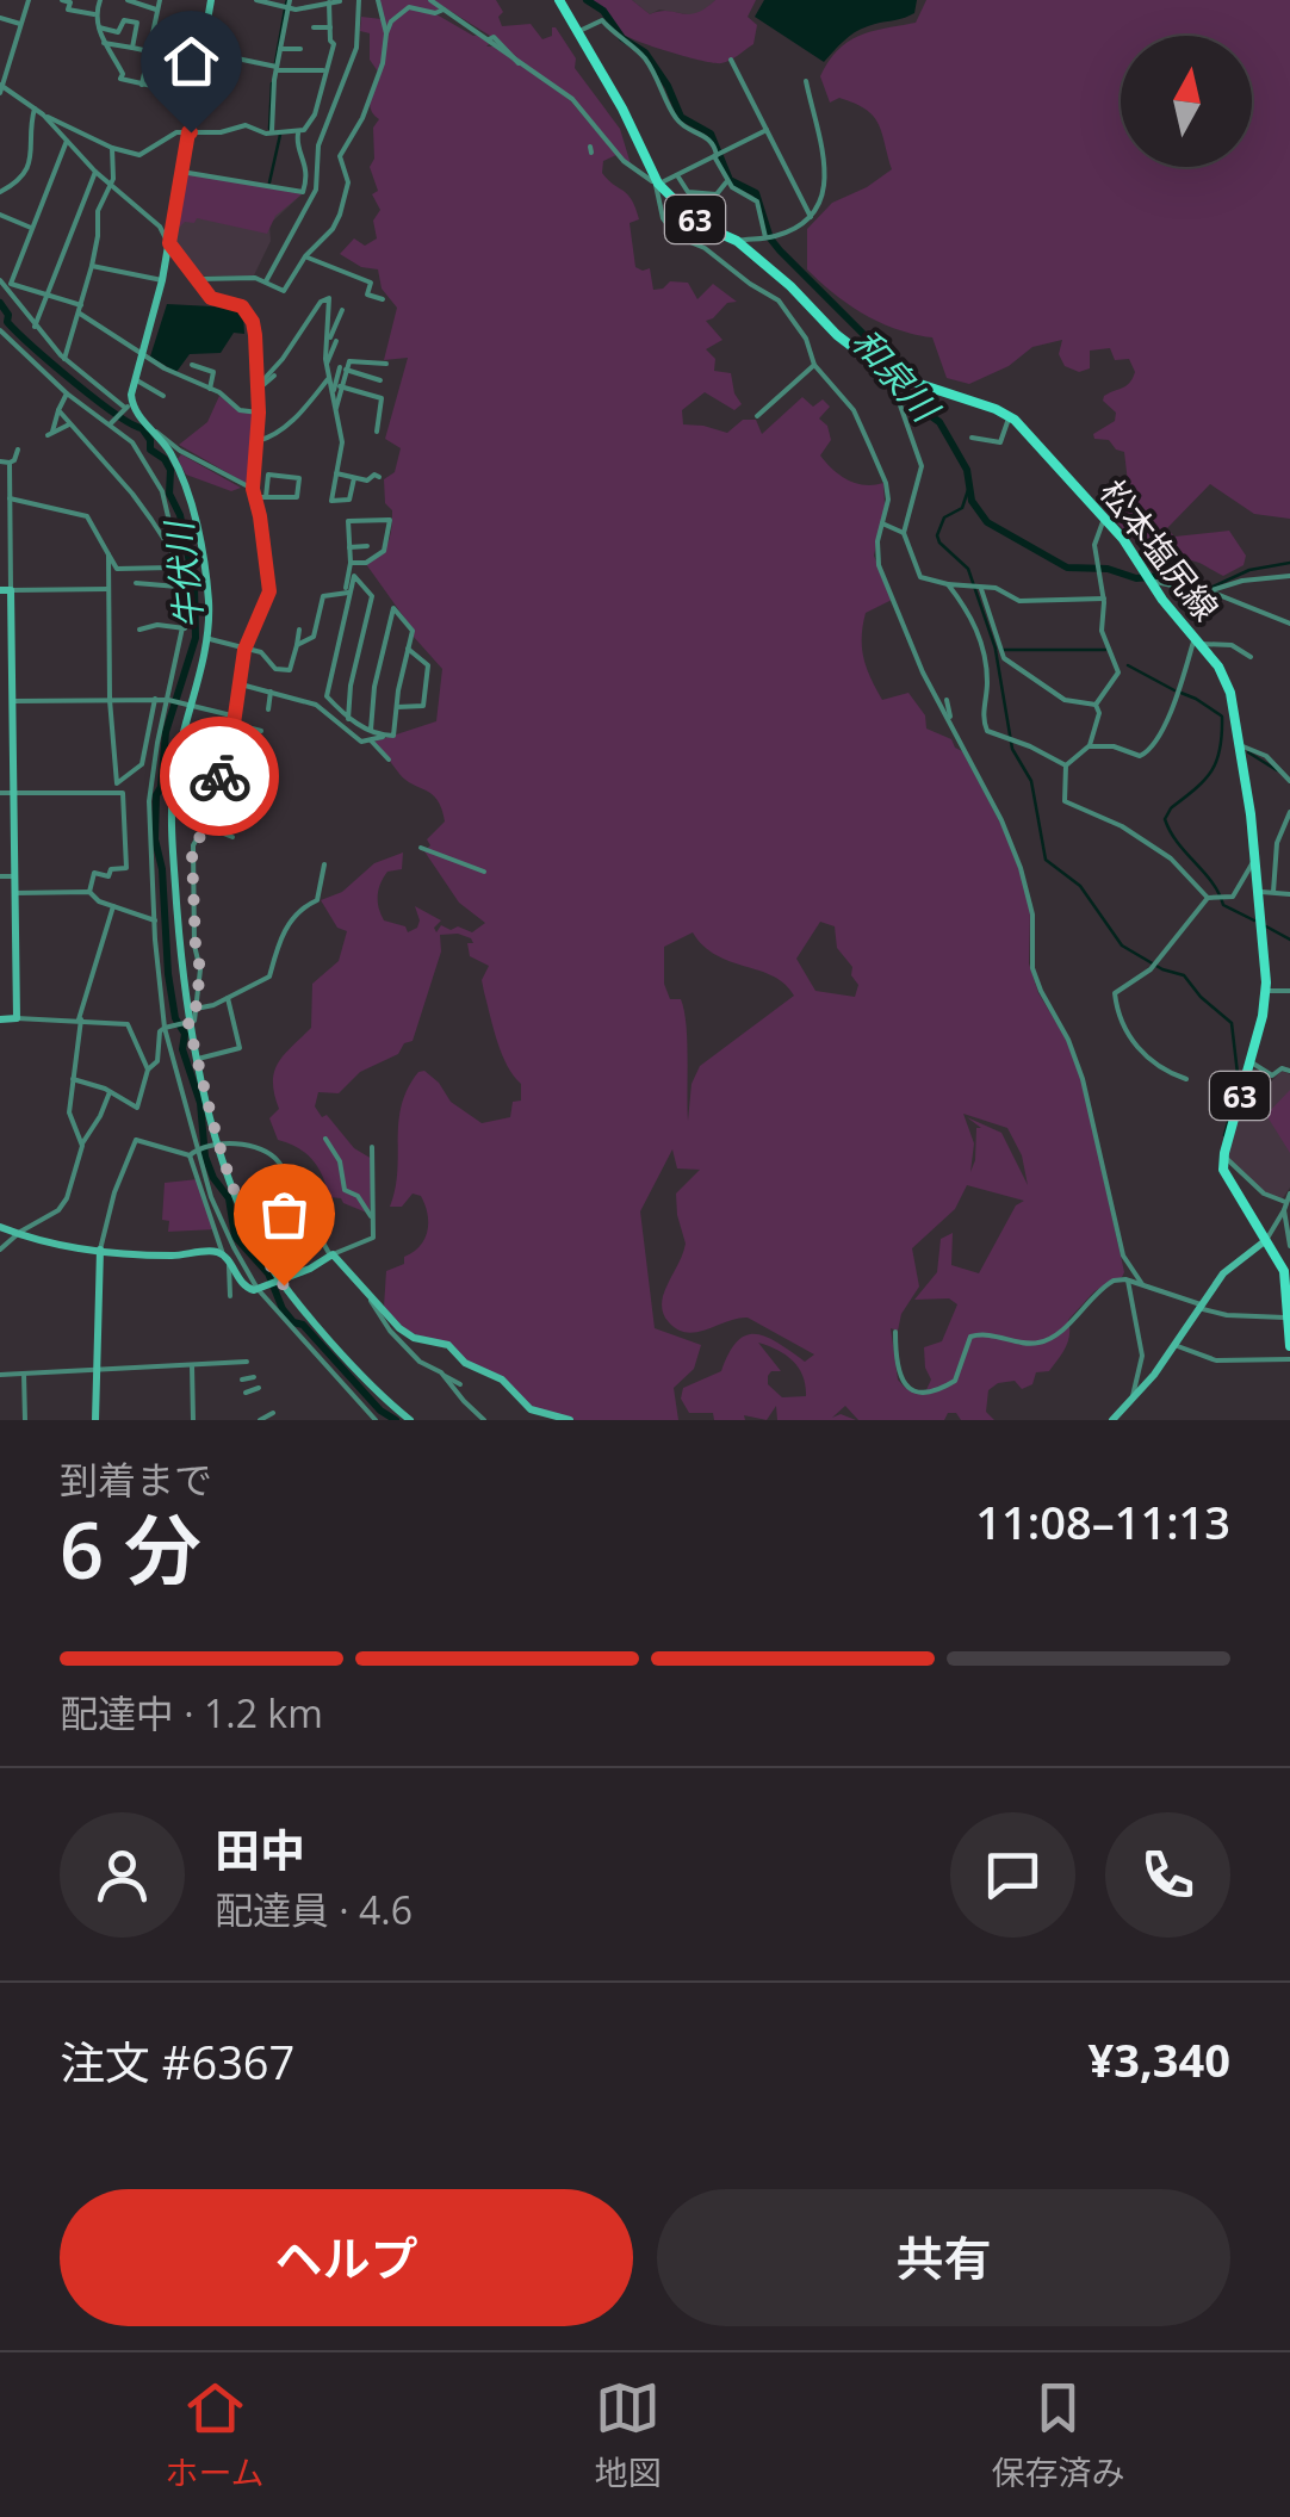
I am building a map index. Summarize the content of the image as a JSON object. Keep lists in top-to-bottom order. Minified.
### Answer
{"streets":{"main road":["63","松本塩尻線"]},"crossings":[["63","松本塩尻線"]],"water":["和泉川","牛伏川"],"north":"top","page":{"heading":["6 分","到着まで","11:08–11:13"],"panel":["田中","配達員 · 4.6","注文 #6367","¥3,340"],"bar":"配達中 · 1.2 km","buttons":["ヘルプ","共有"],"tabs":["ホーム","地図","保存済み"]}}
